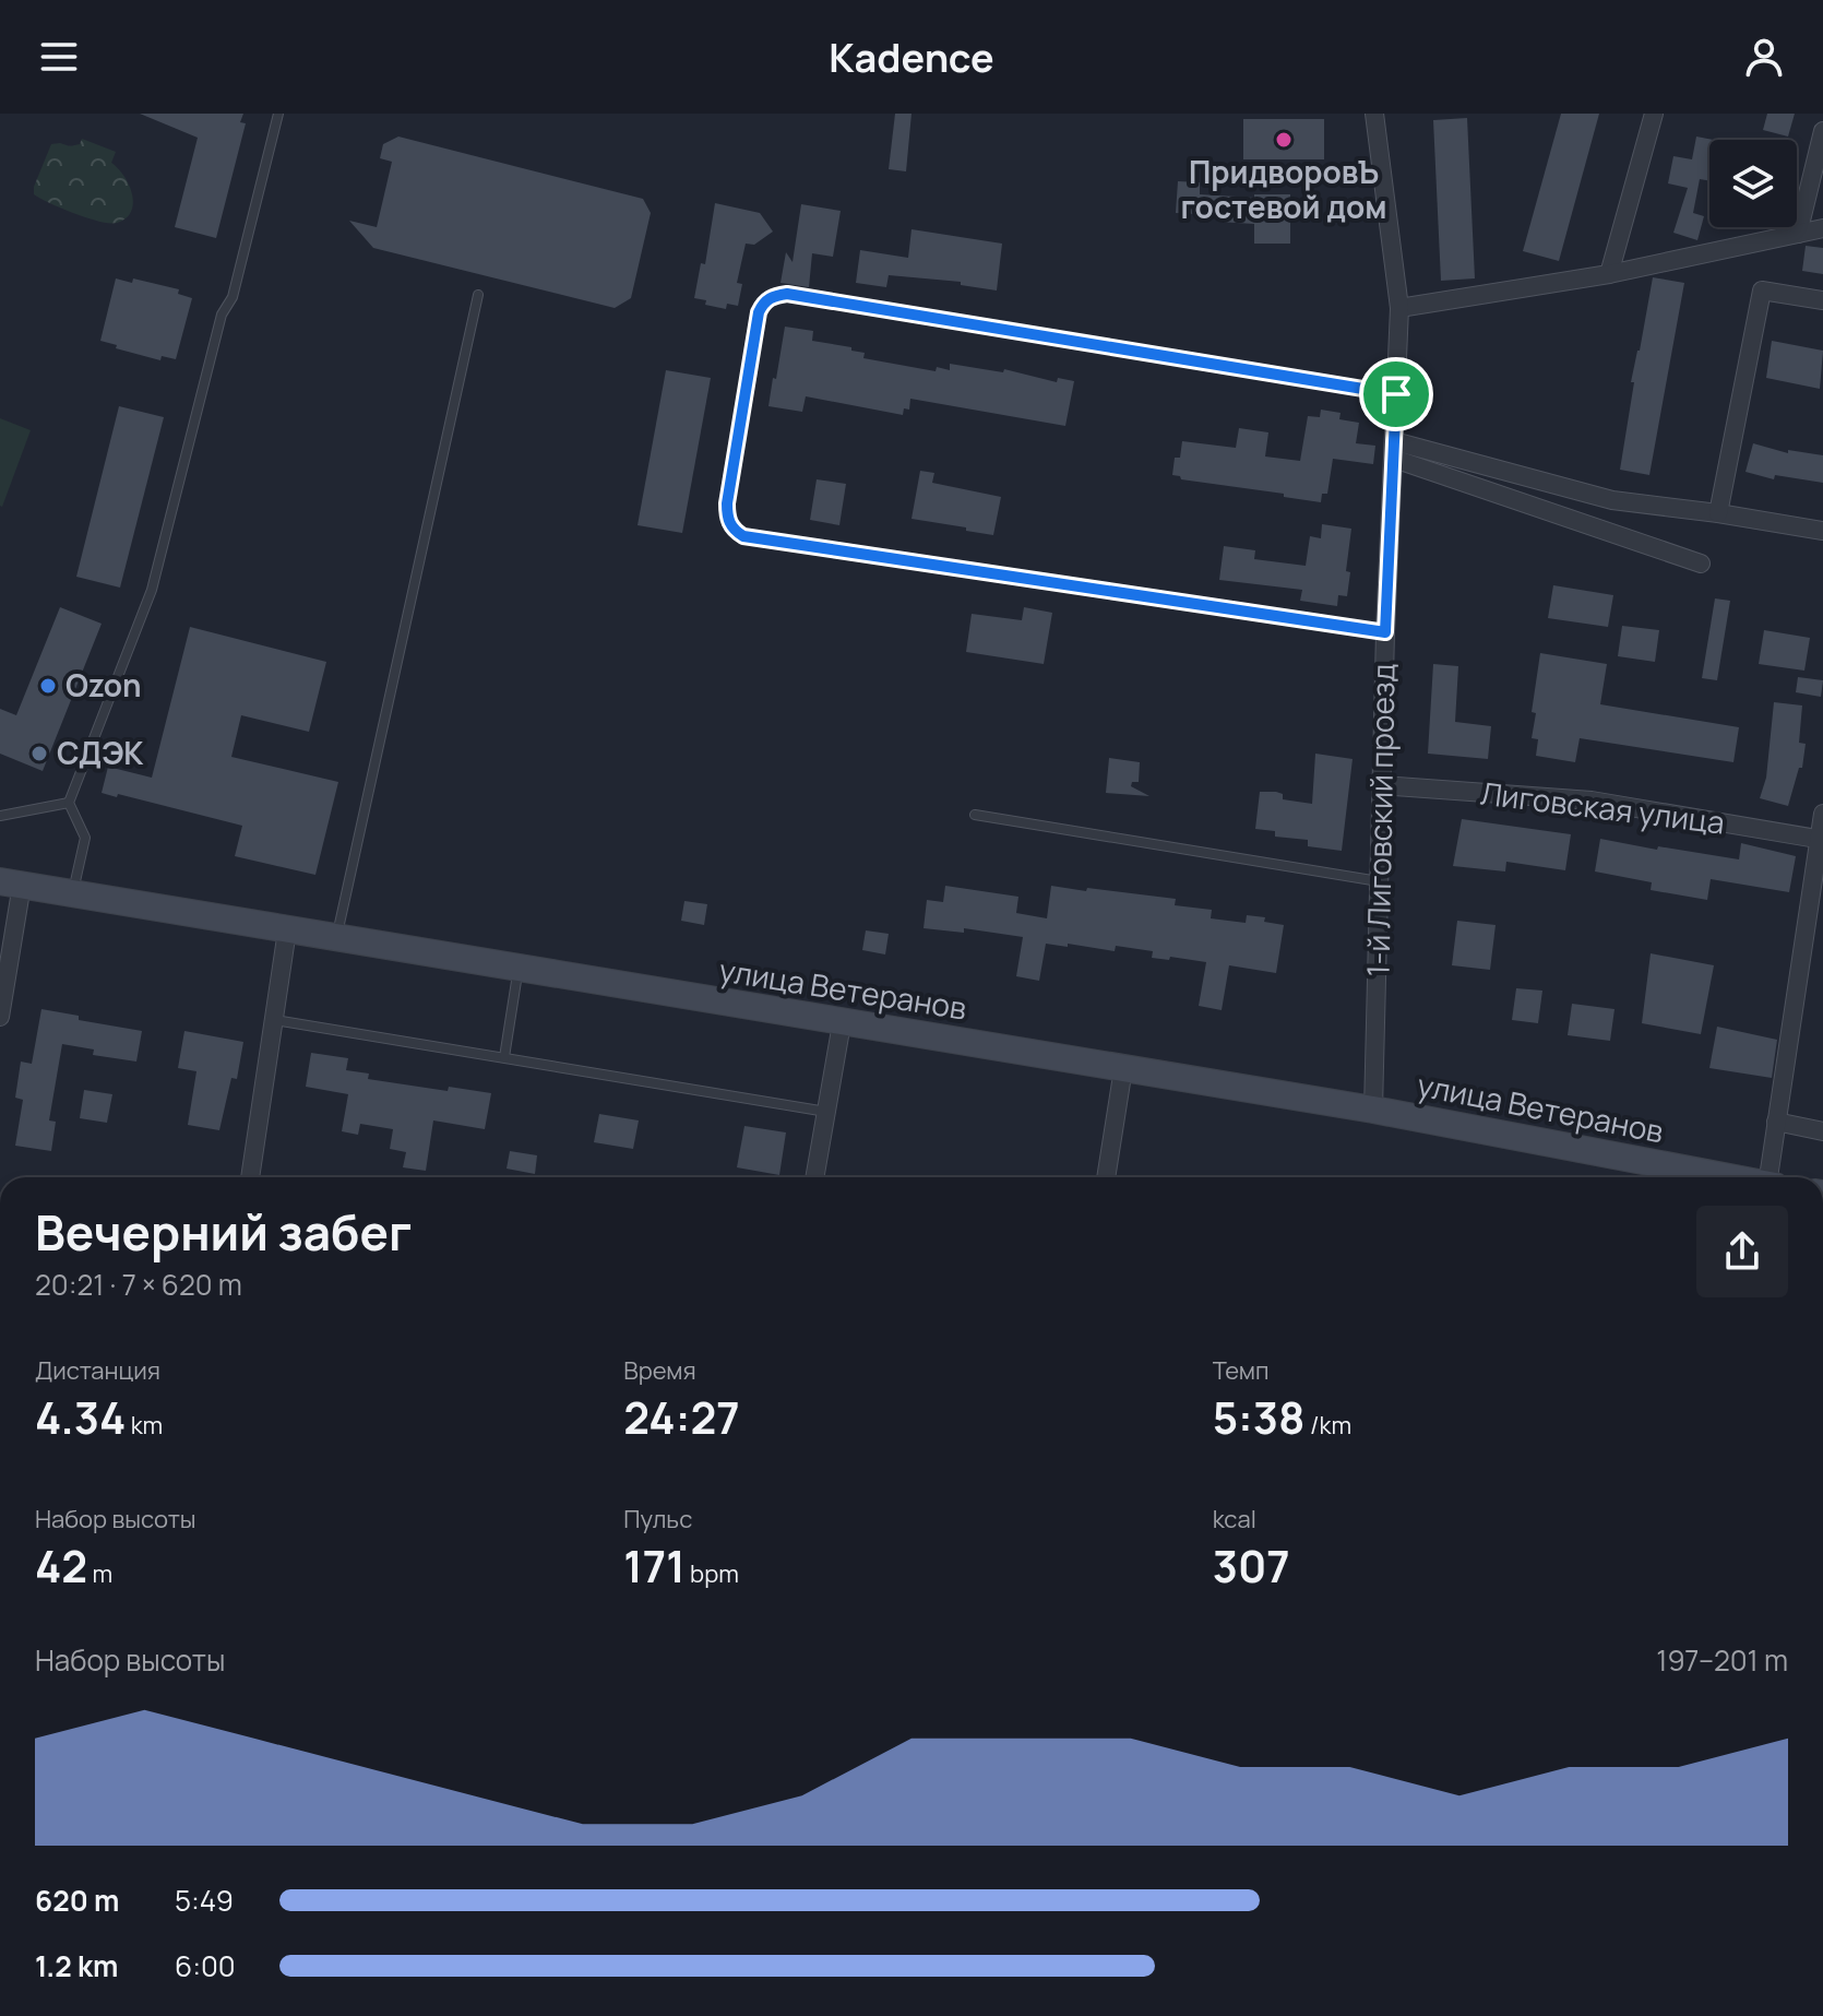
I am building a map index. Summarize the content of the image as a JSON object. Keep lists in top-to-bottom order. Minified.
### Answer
{"streets":{"street":["Лиговская улица","1-й Лиговский проезд","улица Ветеранов"]},"crossings":[["Лиговская улица","1-й Лиговский проезд"],["1-й Лиговский проезд","улица Ветеранов"]],"places":["ПридворовЪ гостевой дом","Ozon","СДЭК"],"page":{"header":"Kadence","heading":["Вечерний забег","20:21 · 7 × 620 m"],"stats":[["Дистанция","4.34 km"],["Время","24:27"],["Темп","5:38 /km"],["Набор высоты","42 m"],["Пульс","171 bpm"],["kcal","307"]],"chart":["Набор высоты","197–201 m"],"list":[{"name":"620 m","note":"5:49"},{"name":"1.2 km","note":"6:00"}]}}
